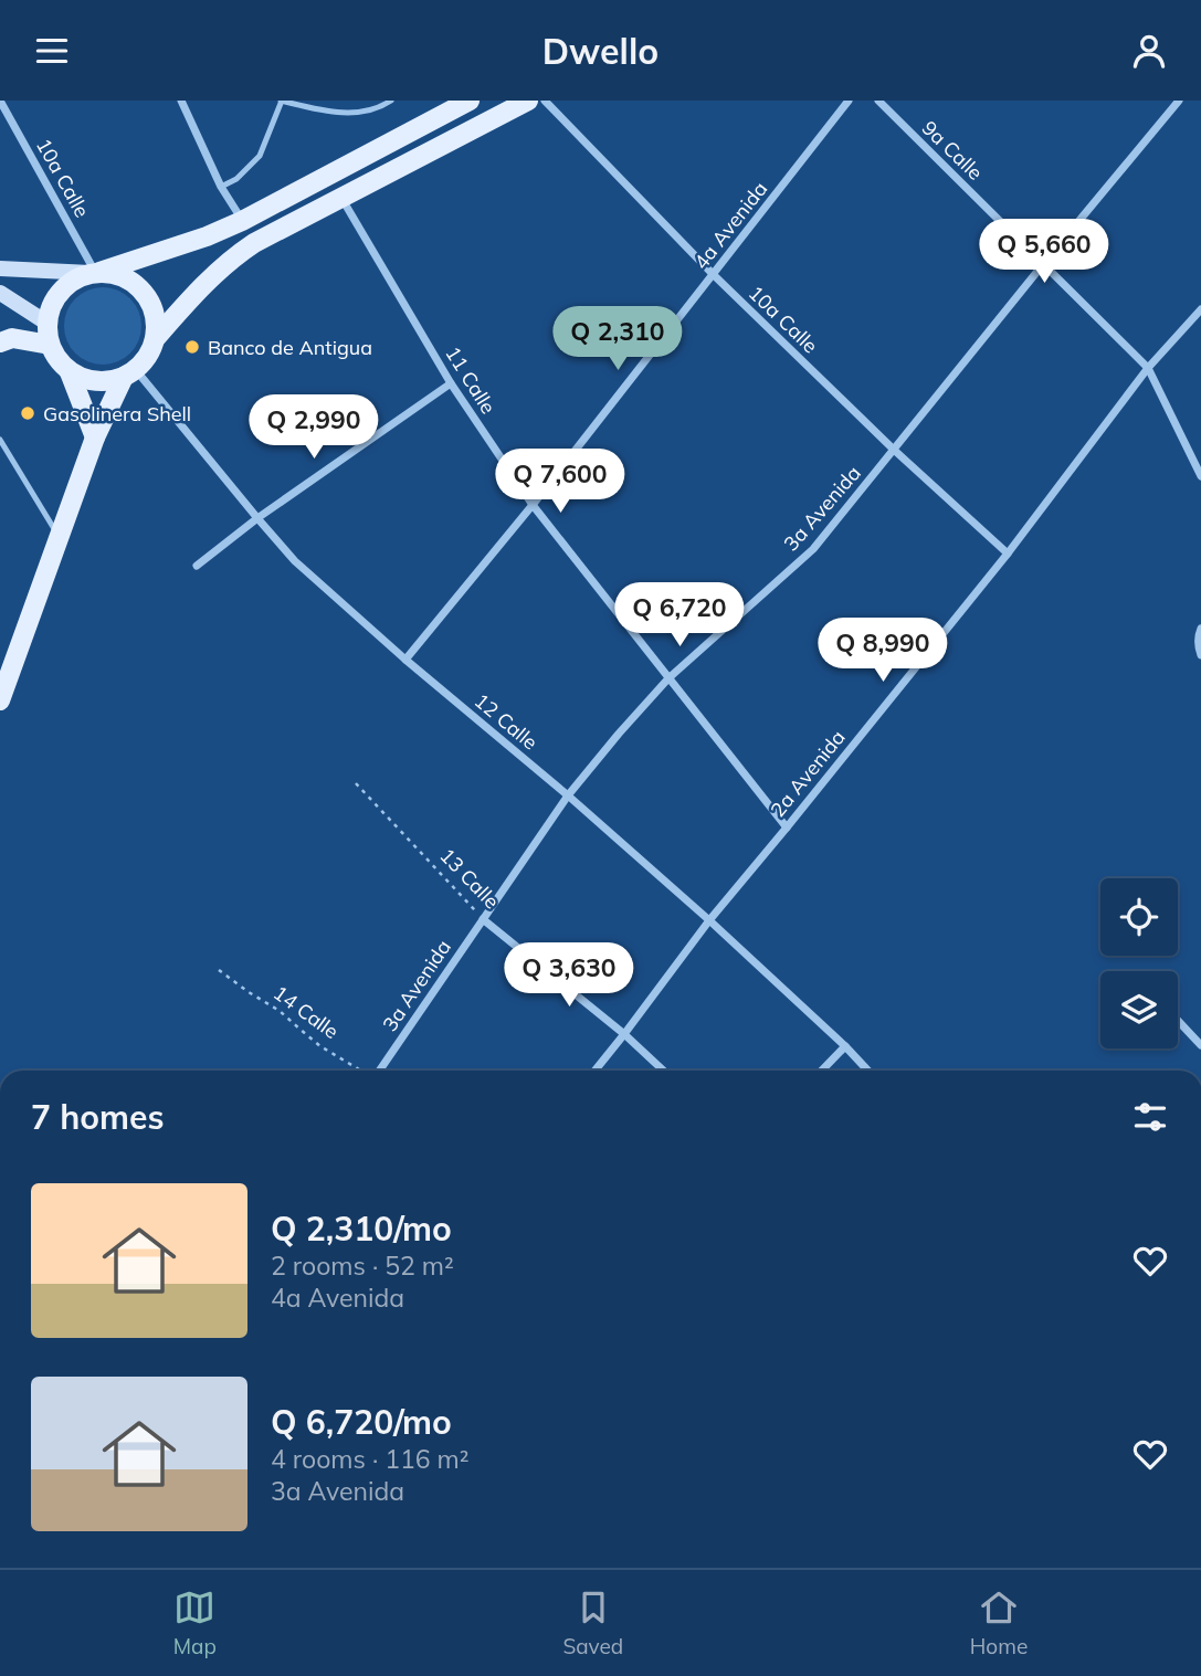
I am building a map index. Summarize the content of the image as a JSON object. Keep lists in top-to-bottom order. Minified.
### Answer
{"streets":{"street":["9a Calle","10a Calle","4a Avenida","11 Calle","3a Avenida","12 Calle","2a Avenida","13 Calle"],"path":["14 Calle"]},"crossings":[["9a Calle","3a Avenida"],["9a Calle","2a Avenida"],["10a Calle","4a Avenida"],["10a Calle","3a Avenida"],["10a Calle","12 Calle"],["10a Calle","2a Avenida"],["4a Avenida","11 Calle"],["4a Avenida","12 Calle"],["11 Calle","3a Avenida"],["11 Calle","2a Avenida"],["3a Avenida","12 Calle"],["3a Avenida","13 Calle"],["12 Calle","2a Avenida"],["2a Avenida","13 Calle"]],"places":["Banco de Antigua","Gasolinera Shell"],"page":{"header":"Dwello","price":["Q 5,660","Q 2,310","Q 2,990","Q 7,600","Q 6,720","Q 8,990","Q 3,630"],"heading":"7 homes","list":[{"name":"Q 2,310/mo","note":"2 rooms · 52 m² · 4a Avenida"},{"name":"Q 6,720/mo","note":"4 rooms · 116 m² · 3a Avenida"}],"tabs":["Map","Saved","Home"]}}
